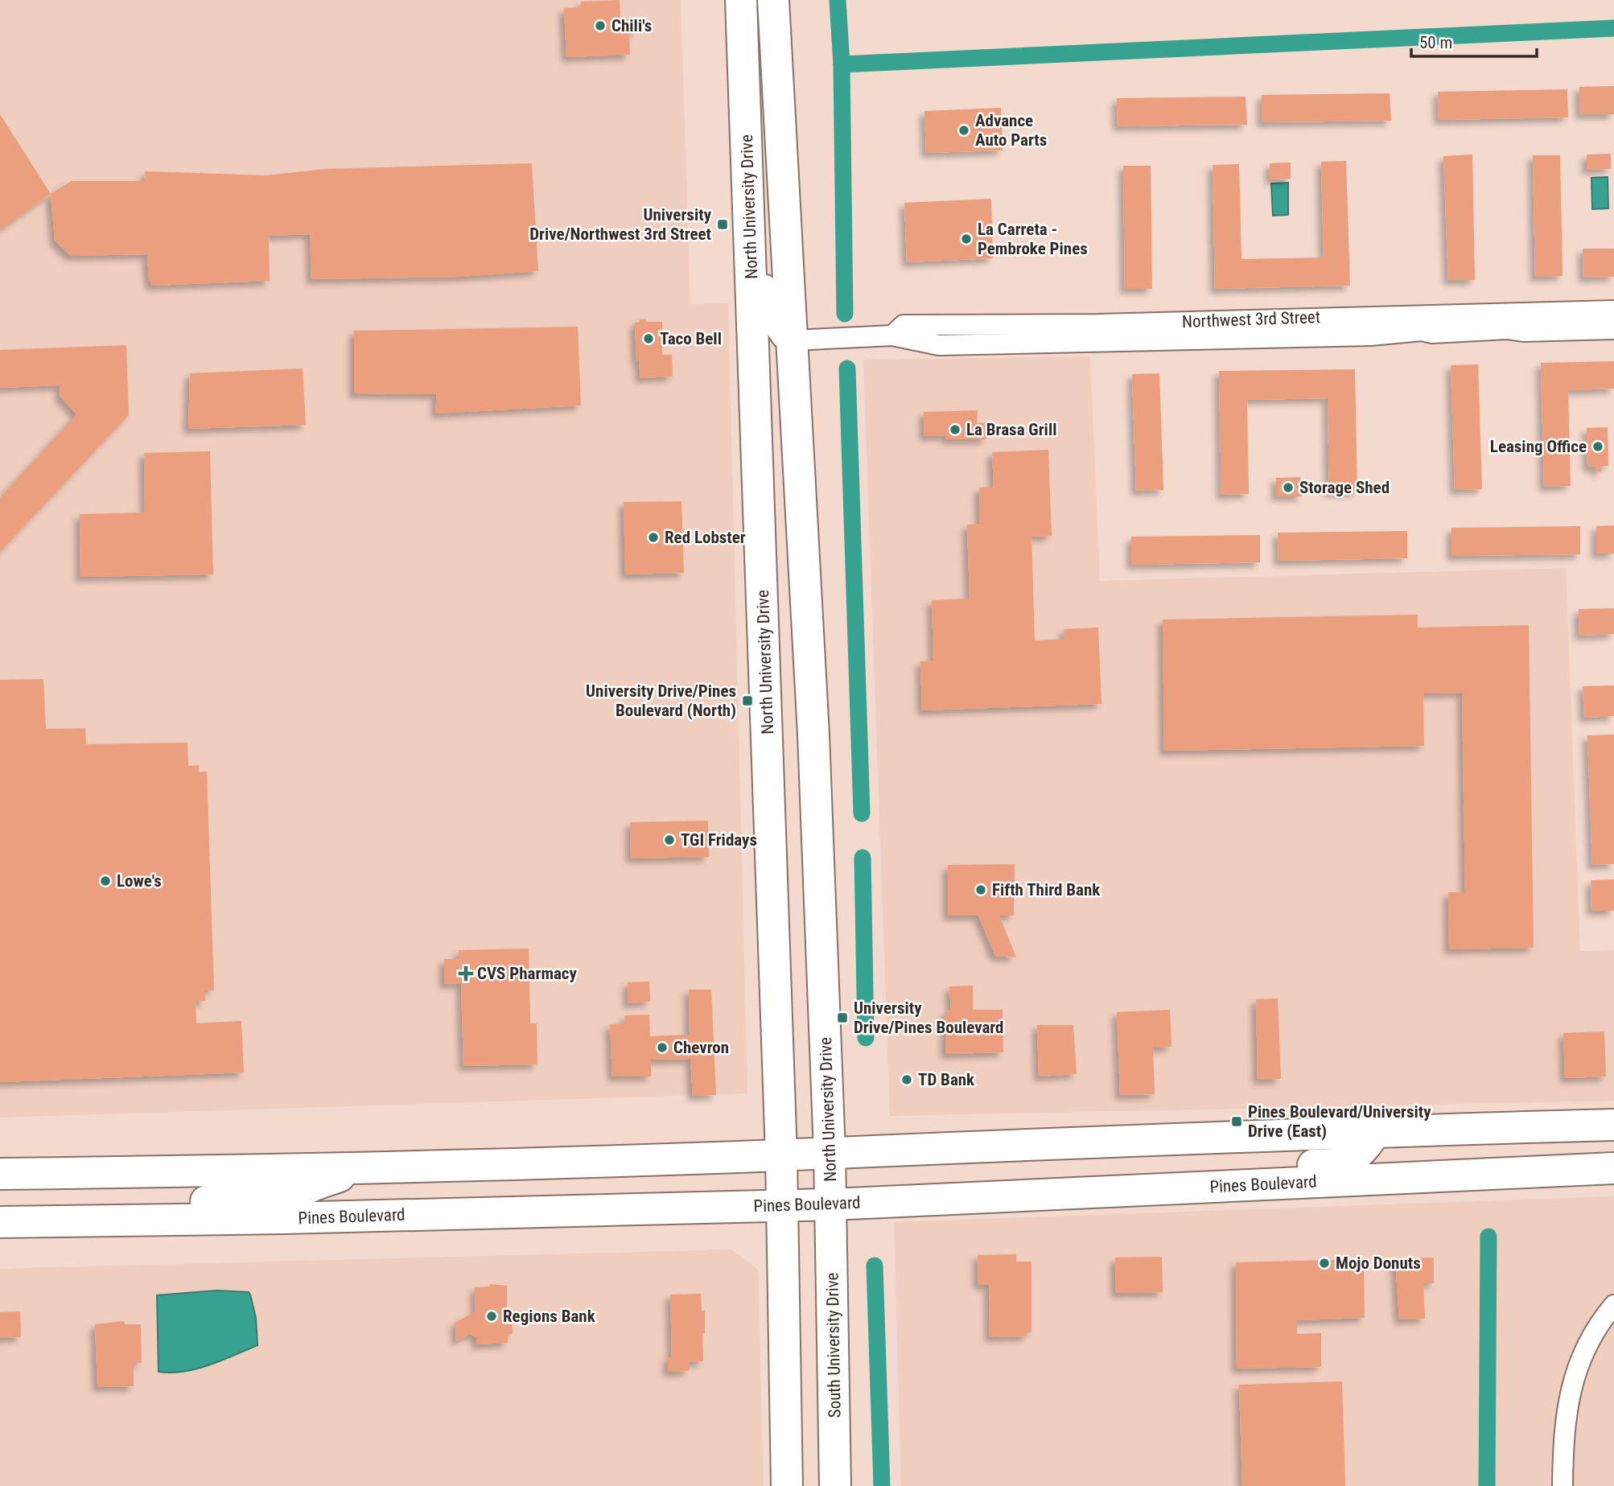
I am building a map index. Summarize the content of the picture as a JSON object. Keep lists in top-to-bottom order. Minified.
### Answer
{"streets":{"main road":["North University Drive","Pines Boulevard","South University Drive"],"street":["Northwest 3rd Street"]},"crossings":[["North University Drive","Northwest 3rd Street"],["North University Drive","Pines Boulevard"],["North University Drive","South University Drive"],["Pines Boulevard","South University Drive"]],"places":{"other":["Chili's","Advance Auto Parts","La Carreta - Pembroke Pines","Taco Bell","La Brasa Grill","Leasing Office","Storage Shed","Red Lobster","TGI Fridays","Lowe's","Fifth Third Bank","Chevron","TD Bank","Mojo Donuts","Regions Bank"],"transit":["University Drive/Northwest 3rd Street","University Drive/Pines Boulevard (North)","University Drive/Pines Boulevard","Pines Boulevard/University Drive (East)"],"health":["CVS Pharmacy"]},"scale_bar":"50 m"}
